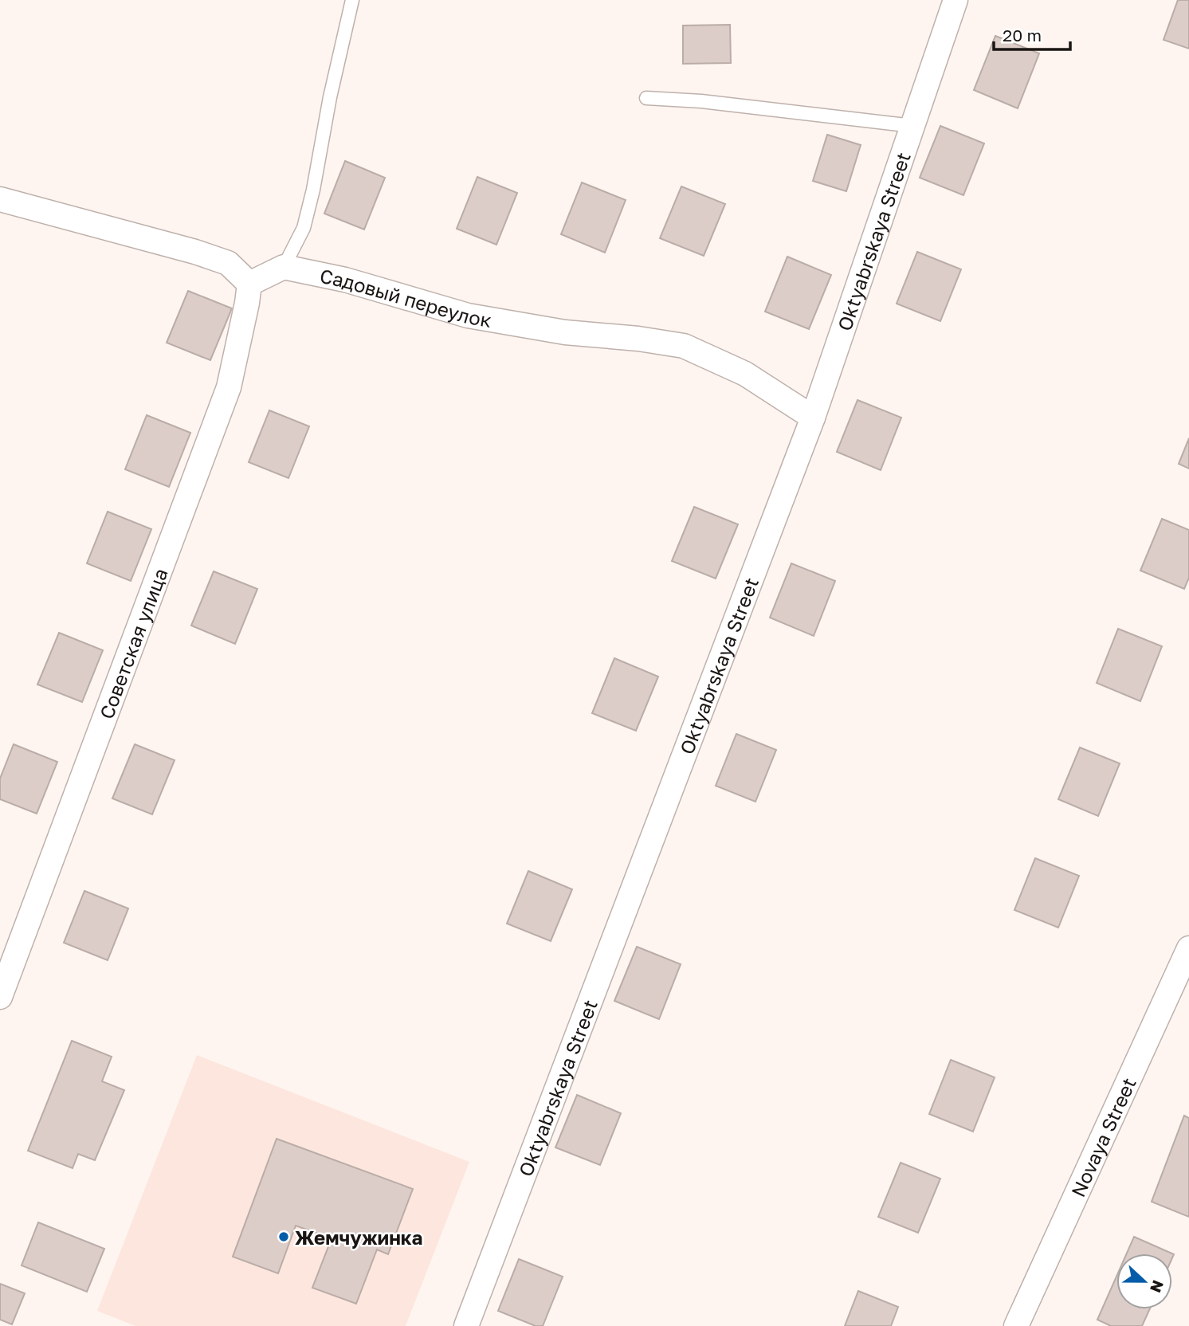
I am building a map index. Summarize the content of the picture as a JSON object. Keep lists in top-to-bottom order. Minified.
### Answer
{"streets":{"street":["Oktyabrskaya Street","Садовый переулок","Советская улица","Novaya Street"]},"crossings":[["Oktyabrskaya Street","Садовый переулок"]],"places":["Жемчужинка"],"scale_bar":"20 m","north":"right"}
